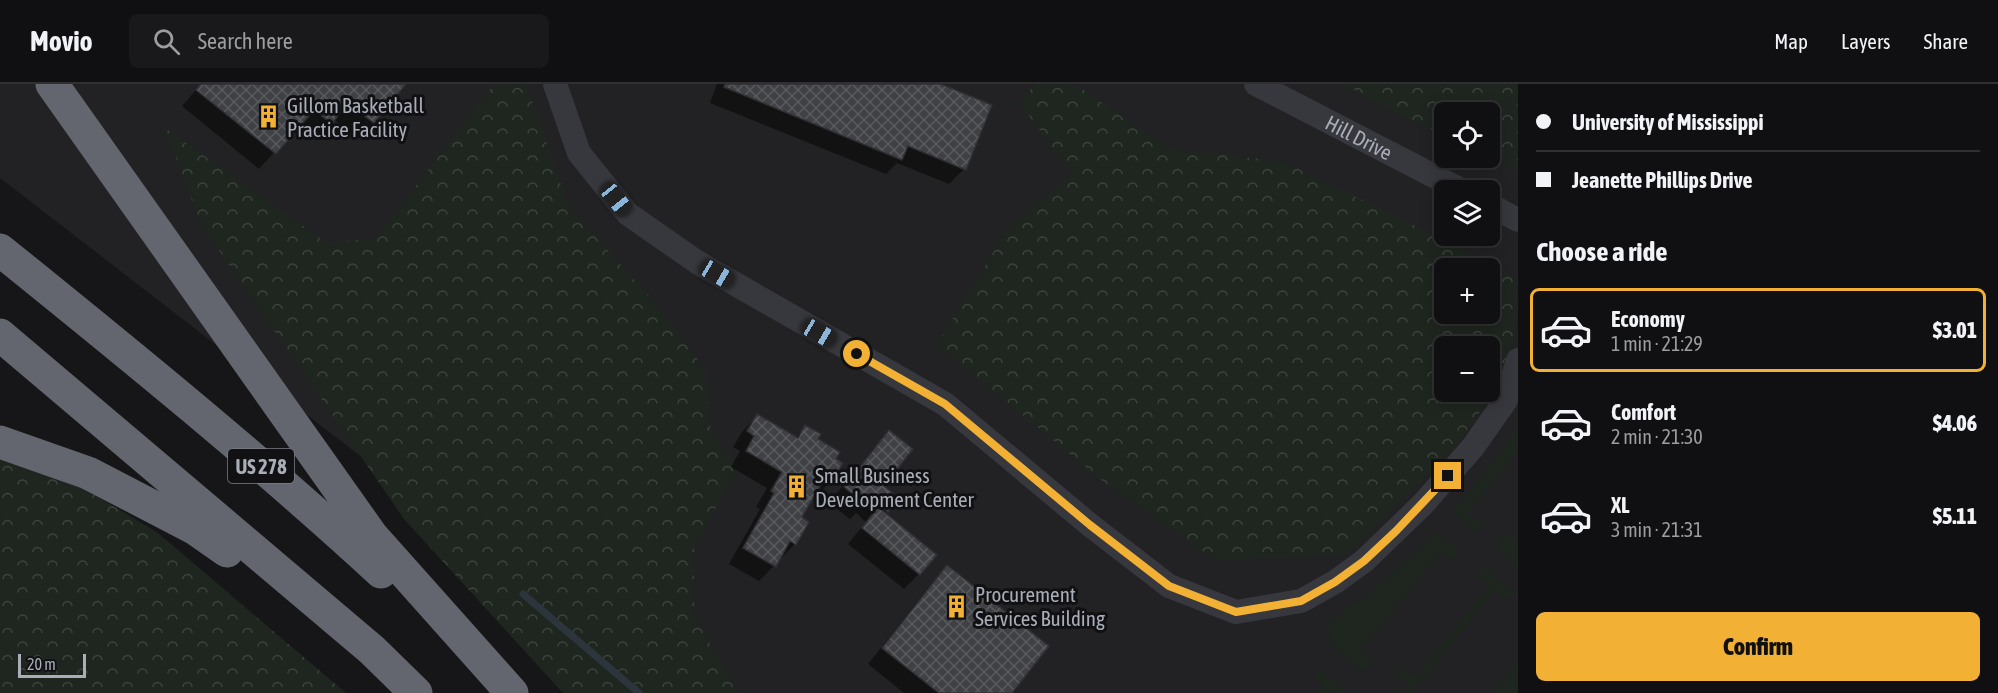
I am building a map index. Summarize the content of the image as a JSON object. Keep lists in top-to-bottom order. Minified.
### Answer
{"streets":{"highway":["US 278"],"street":["Hill Drive"]},"places":{"building":["Gillom Basketball Practice Facility","Small Business Development Center","Procurement Services Building"]},"scale_bar":"20 m","page":{"header":"Movio","search":"Search here","nav":["Map","Layers","Share"],"banner":["University of Mississippi","Jeanette Phillips Drive"],"map_buttons":["+","−"],"heading":"Choose a ride","list":[{"name":"Economy","note":"1 min · 21:29","value":"$3.01"},{"name":"Comfort","note":"2 min · 21:30","value":"$4.06"},{"name":"XL","note":"3 min · 21:31","value":"$5.11"}],"buttons":"Confirm","scale":"20 m"}}
